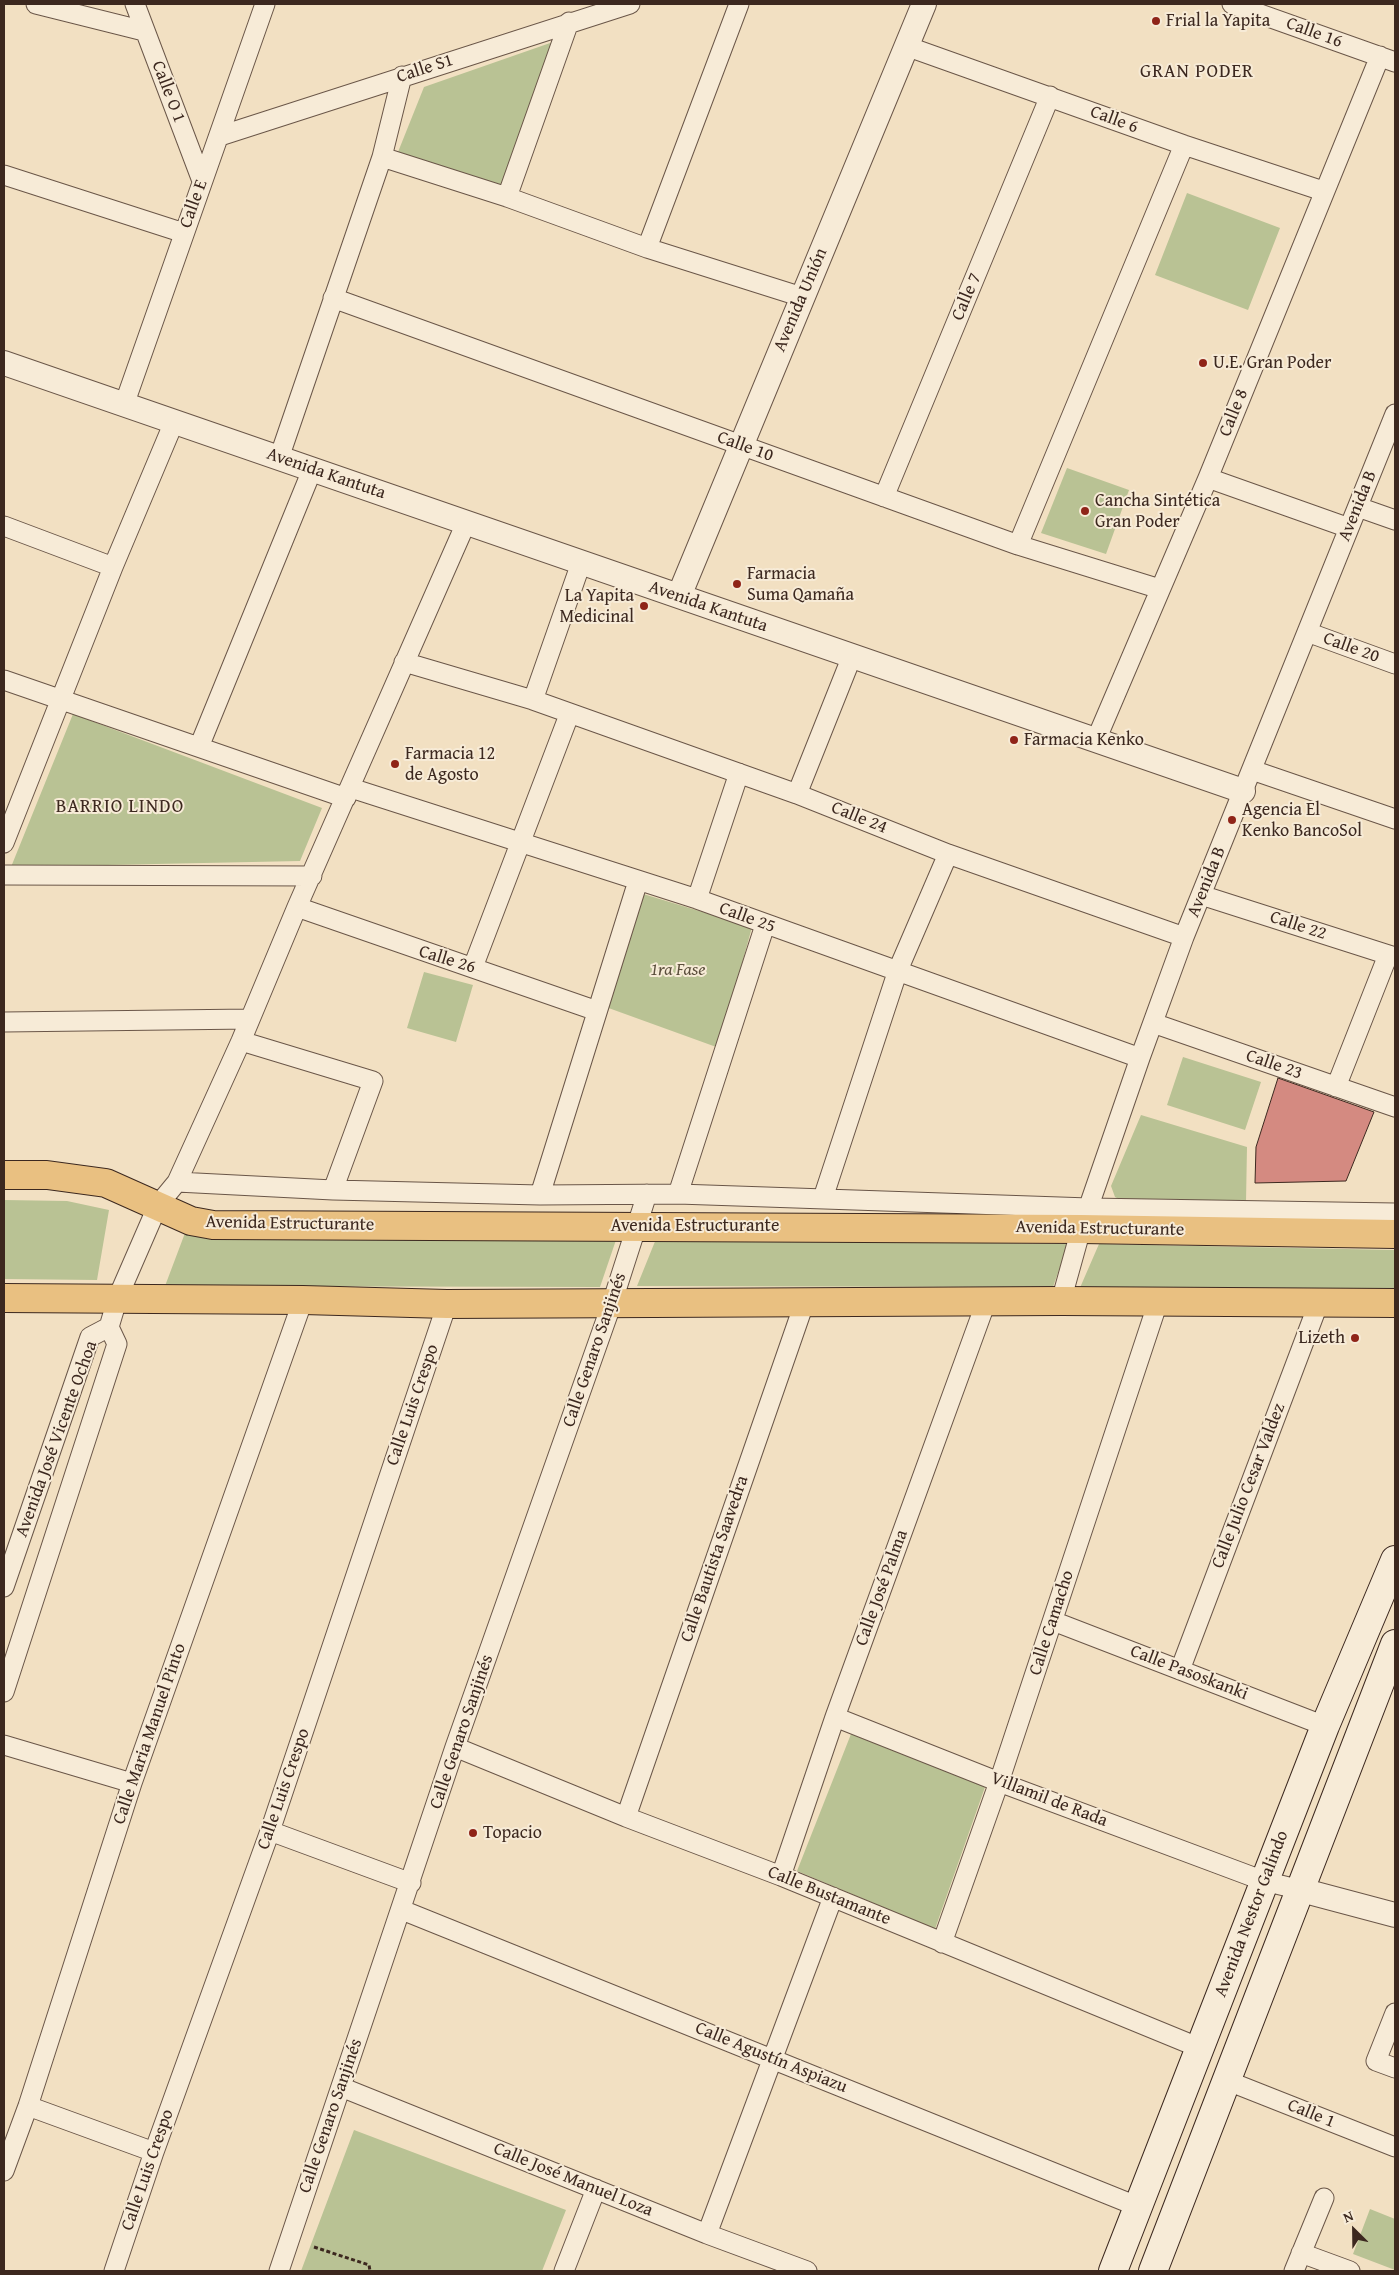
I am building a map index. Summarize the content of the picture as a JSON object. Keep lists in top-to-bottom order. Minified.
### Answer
{"streets":{"main road":["Avenida Estructurante","Avenida Nestor Galindo"],"street":["Calle 16","Calle S1","Calle O 1","Calle 6","Calle E","Calle 7","Avenida Unión","Calle 8","Calle 10","Avenida Kantuta","Avenida B","Calle 20","Calle 24","Calle 25","Calle 22","Calle 26","Calle 23","Calle Genaro Sanjinés","Calle Luis Crespo","Avenida José Vicente Ochoa","Calle Julio Cesar Valdez","Calle Bautista Saavedra","Calle José Palma","Calle Camacho","Calle Pasoskanki","Calle Maria Manuel Pinto","Villamil de Rada","Calle Bustamante","Calle Agustín Aspiazu","Calle 1","Calle José Manuel Loza"]},"crossings":[["Calle 16","Calle 8"],["Calle S1","Calle E"],["Calle O 1","Calle E"],["Calle 6","Calle 7"],["Calle 6","Avenida Unión"],["Calle 6","Calle 8"],["Calle E","Avenida Kantuta"],["Calle 7","Calle 10"],["Avenida Unión","Calle 10"],["Avenida Unión","Avenida Kantuta"],["Calle 8","Calle 10"],["Calle 8","Avenida Kantuta"],["Avenida Kantuta","Avenida B"],["Avenida B","Calle 20"],["Avenida B","Calle 24"],["Avenida B","Calle 25"],["Avenida B","Calle 22"],["Avenida B","Calle 23"],["Avenida B","Avenida Estructurante"],["Avenida Estructurante","Calle Genaro Sanjinés"],["Calle Genaro Sanjinés","Calle Bustamante"],["Calle Genaro Sanjinés","Calle Agustín Aspiazu"],["Calle Genaro Sanjinés","Calle José Manuel Loza"],["Calle Julio Cesar Valdez","Calle Pasoskanki"],["Calle Bautista Saavedra","Calle Bustamante"],["Calle José Palma","Villamil de Rada"],["Calle José Palma","Calle Bustamante"],["Calle Camacho","Calle Pasoskanki"],["Calle Camacho","Villamil de Rada"],["Calle Camacho","Calle Bustamante"],["Calle Pasoskanki","Avenida Nestor Galindo"],["Villamil de Rada","Avenida Nestor Galindo"],["Calle Bustamante","Avenida Nestor Galindo"],["Avenida Nestor Galindo","Calle Agustín Aspiazu"],["Avenida Nestor Galindo","Calle 1"]],"districts":["GRAN PODER","BARRIO LINDO"],"parks":["1ra Fase"],"places":["Frial la Yapita","U.E. Gran Poder","Cancha Sintética Gran Poder","Farmacia Suma Qamaña","La Yapita Medicinal","Farmacia Kenko","Farmacia 12 de Agosto","Agencia El Kenko BancoSol","Lizeth","Topacio"],"north":"top left"}
